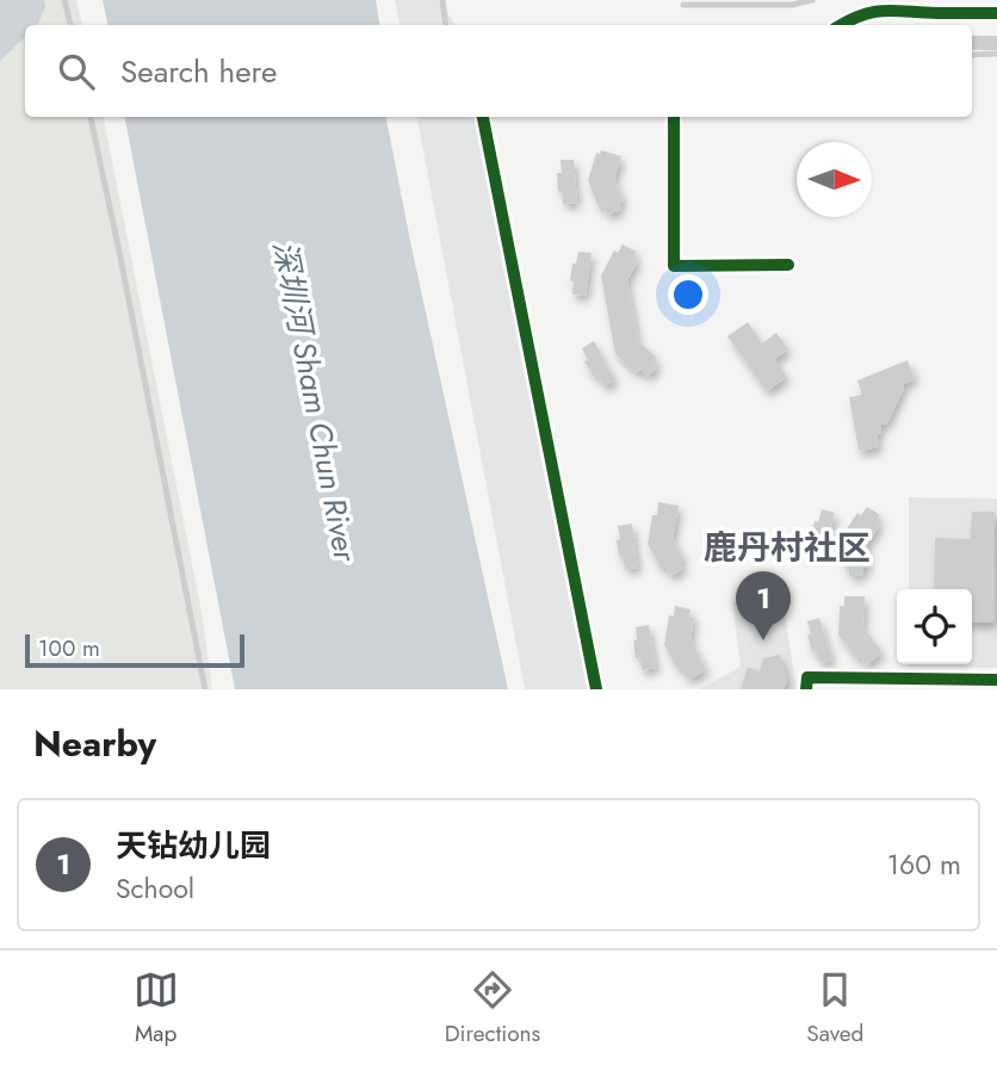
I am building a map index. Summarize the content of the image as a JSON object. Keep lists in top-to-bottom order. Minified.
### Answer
{"districts":["鹿丹村社区"],"water":["深圳河 Sham Chun River"],"scale_bar":"100 m","north":"right","page":{"search":"Search here","pins":"1","scale":"100 m","heading":"Nearby","list":[{"mark":"1","name":"天钻幼儿园","note":"School","value":"160 m"}],"nav":["Map","Directions","Saved"]}}
